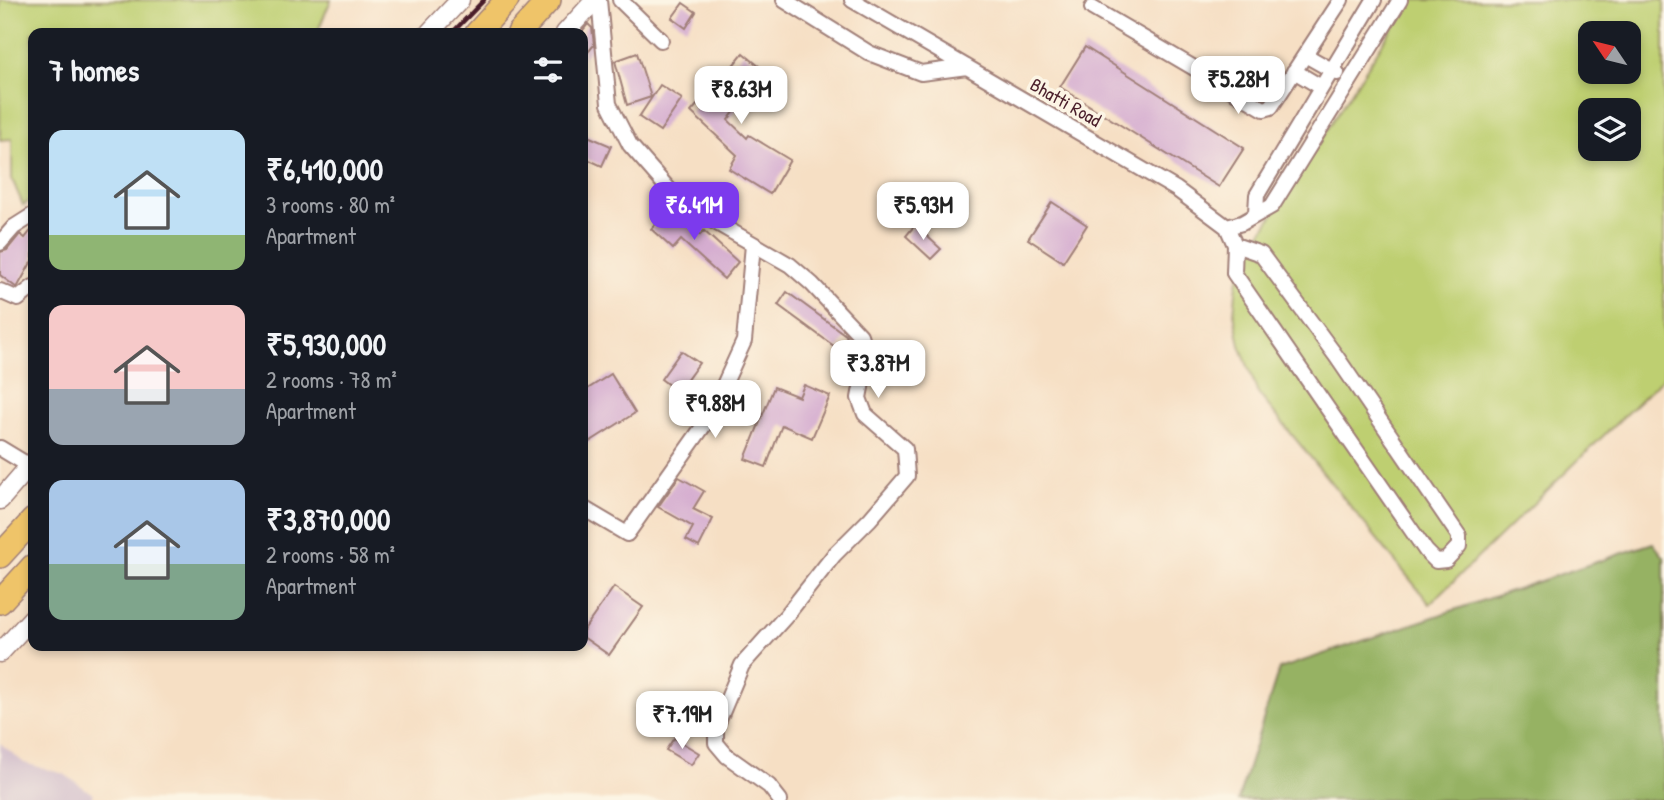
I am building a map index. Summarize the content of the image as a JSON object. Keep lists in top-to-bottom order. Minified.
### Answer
{"streets":{"street":["Bhatti Road"]},"north":"top left","page":{"heading":"7 homes","price":["₹5.28M","₹8.63M","₹6.41M","₹5.93M","₹3.87M","₹9.88M","₹7.19M"],"list":[{"name":"₹6,410,000","note":"3 rooms · 80 m² · Apartment"},{"name":"₹5,930,000","note":"2 rooms · 78 m² · Apartment"},{"name":"₹3,870,000","note":"2 rooms · 58 m² · Apartment"}]}}
